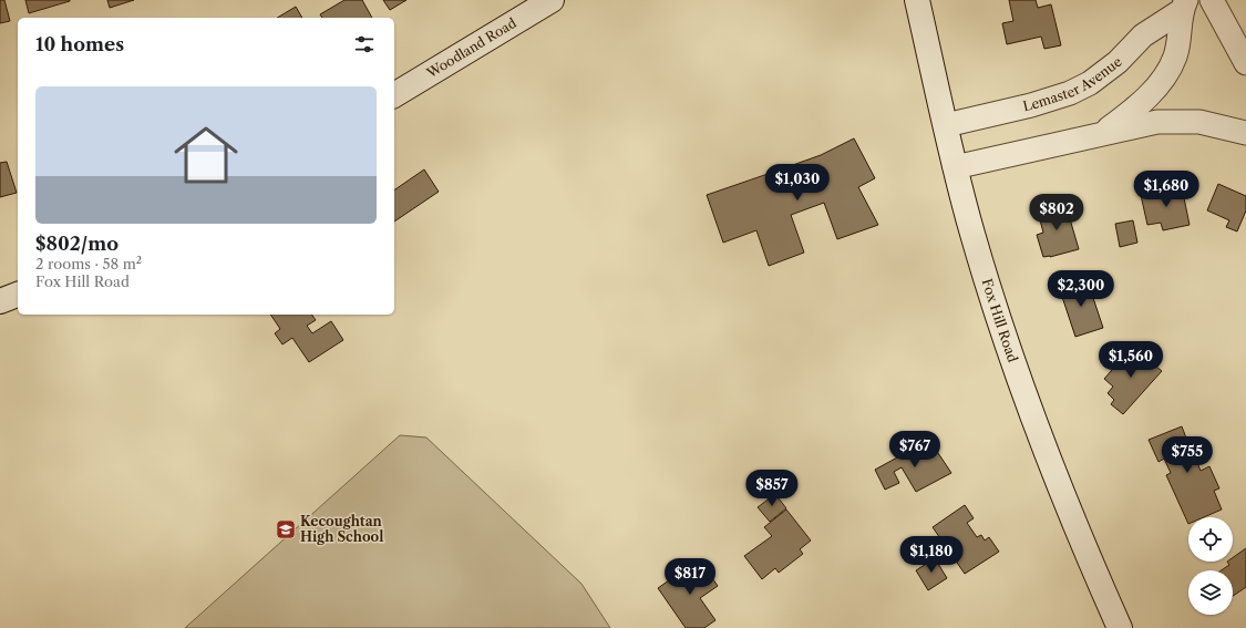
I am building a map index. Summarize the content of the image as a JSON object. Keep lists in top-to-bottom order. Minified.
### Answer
{"streets":{"main road":["Woodland Road","Fox Hill Road"],"street":["Lemaster Avenue"]},"crossings":[["Lemaster Avenue","Fox Hill Road"]],"places":{"school or university":["Kecoughtan High School"]},"page":{"heading":"10 homes","list":[{"name":"$802/mo","note":"2 rooms · 58 m² · Fox Hill Road"}],"price":["$1,030","$1,680","$802","$2,300","$1,560","$767","$755","$857","$1,180","$817"]}}
